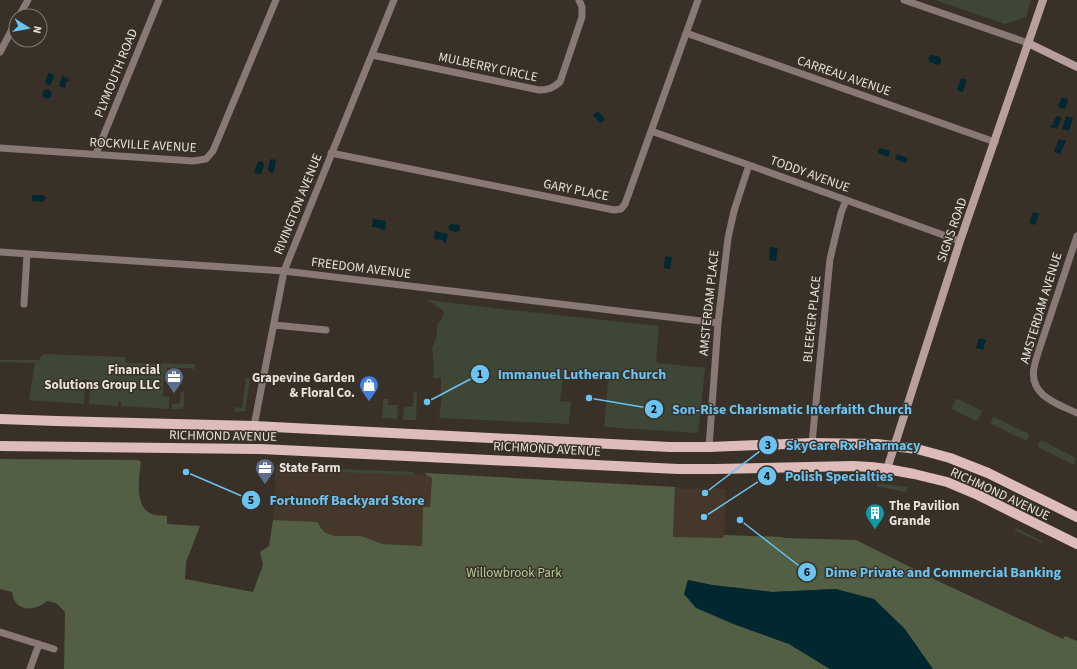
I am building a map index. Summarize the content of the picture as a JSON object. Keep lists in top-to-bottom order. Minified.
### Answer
{"streets":{"main road":["RICHMOND AVENUE"],"street":["MULBERRY CIRCLE","PLYMOUTH ROAD","CARREAU AVENUE","ROCKVILLE AVENUE","TODDY AVENUE","GARY PLACE","RIVINGTON AVENUE","SIGNS ROAD","FREEDOM AVENUE","AMSTERDAM PLACE","AMSTERDAM AVENUE","BLEEKER PLACE"]},"crossings":[["MULBERRY CIRCLE","RIVINGTON AVENUE"],["PLYMOUTH ROAD","ROCKVILLE AVENUE"],["CARREAU AVENUE","GARY PLACE"],["CARREAU AVENUE","SIGNS ROAD"],["TODDY AVENUE","GARY PLACE"],["TODDY AVENUE","SIGNS ROAD"],["TODDY AVENUE","AMSTERDAM PLACE"],["TODDY AVENUE","BLEEKER PLACE"],["GARY PLACE","RIVINGTON AVENUE"],["RIVINGTON AVENUE","FREEDOM AVENUE"],["RIVINGTON AVENUE","RICHMOND AVENUE"],["SIGNS ROAD","RICHMOND AVENUE"],["FREEDOM AVENUE","AMSTERDAM PLACE"],["AMSTERDAM PLACE","RICHMOND AVENUE"],["BLEEKER PLACE","RICHMOND AVENUE"]],"parks":["Willowbrook Park"],"places":{"office":["Financial Solutions Group LLC","State Farm"],"other":["Son-Rise Charismatic Interfaith Church","Immanuel Lutheran Church","Fortunoff Backyard Store","SkyCare Rx Pharmacy","Polish Specialties","Dime Private and Commercial Banking"],"shop":["Grapevine Garden & Floral Co."],"building":["The Pavilion Grande"]},"north":"right"}
